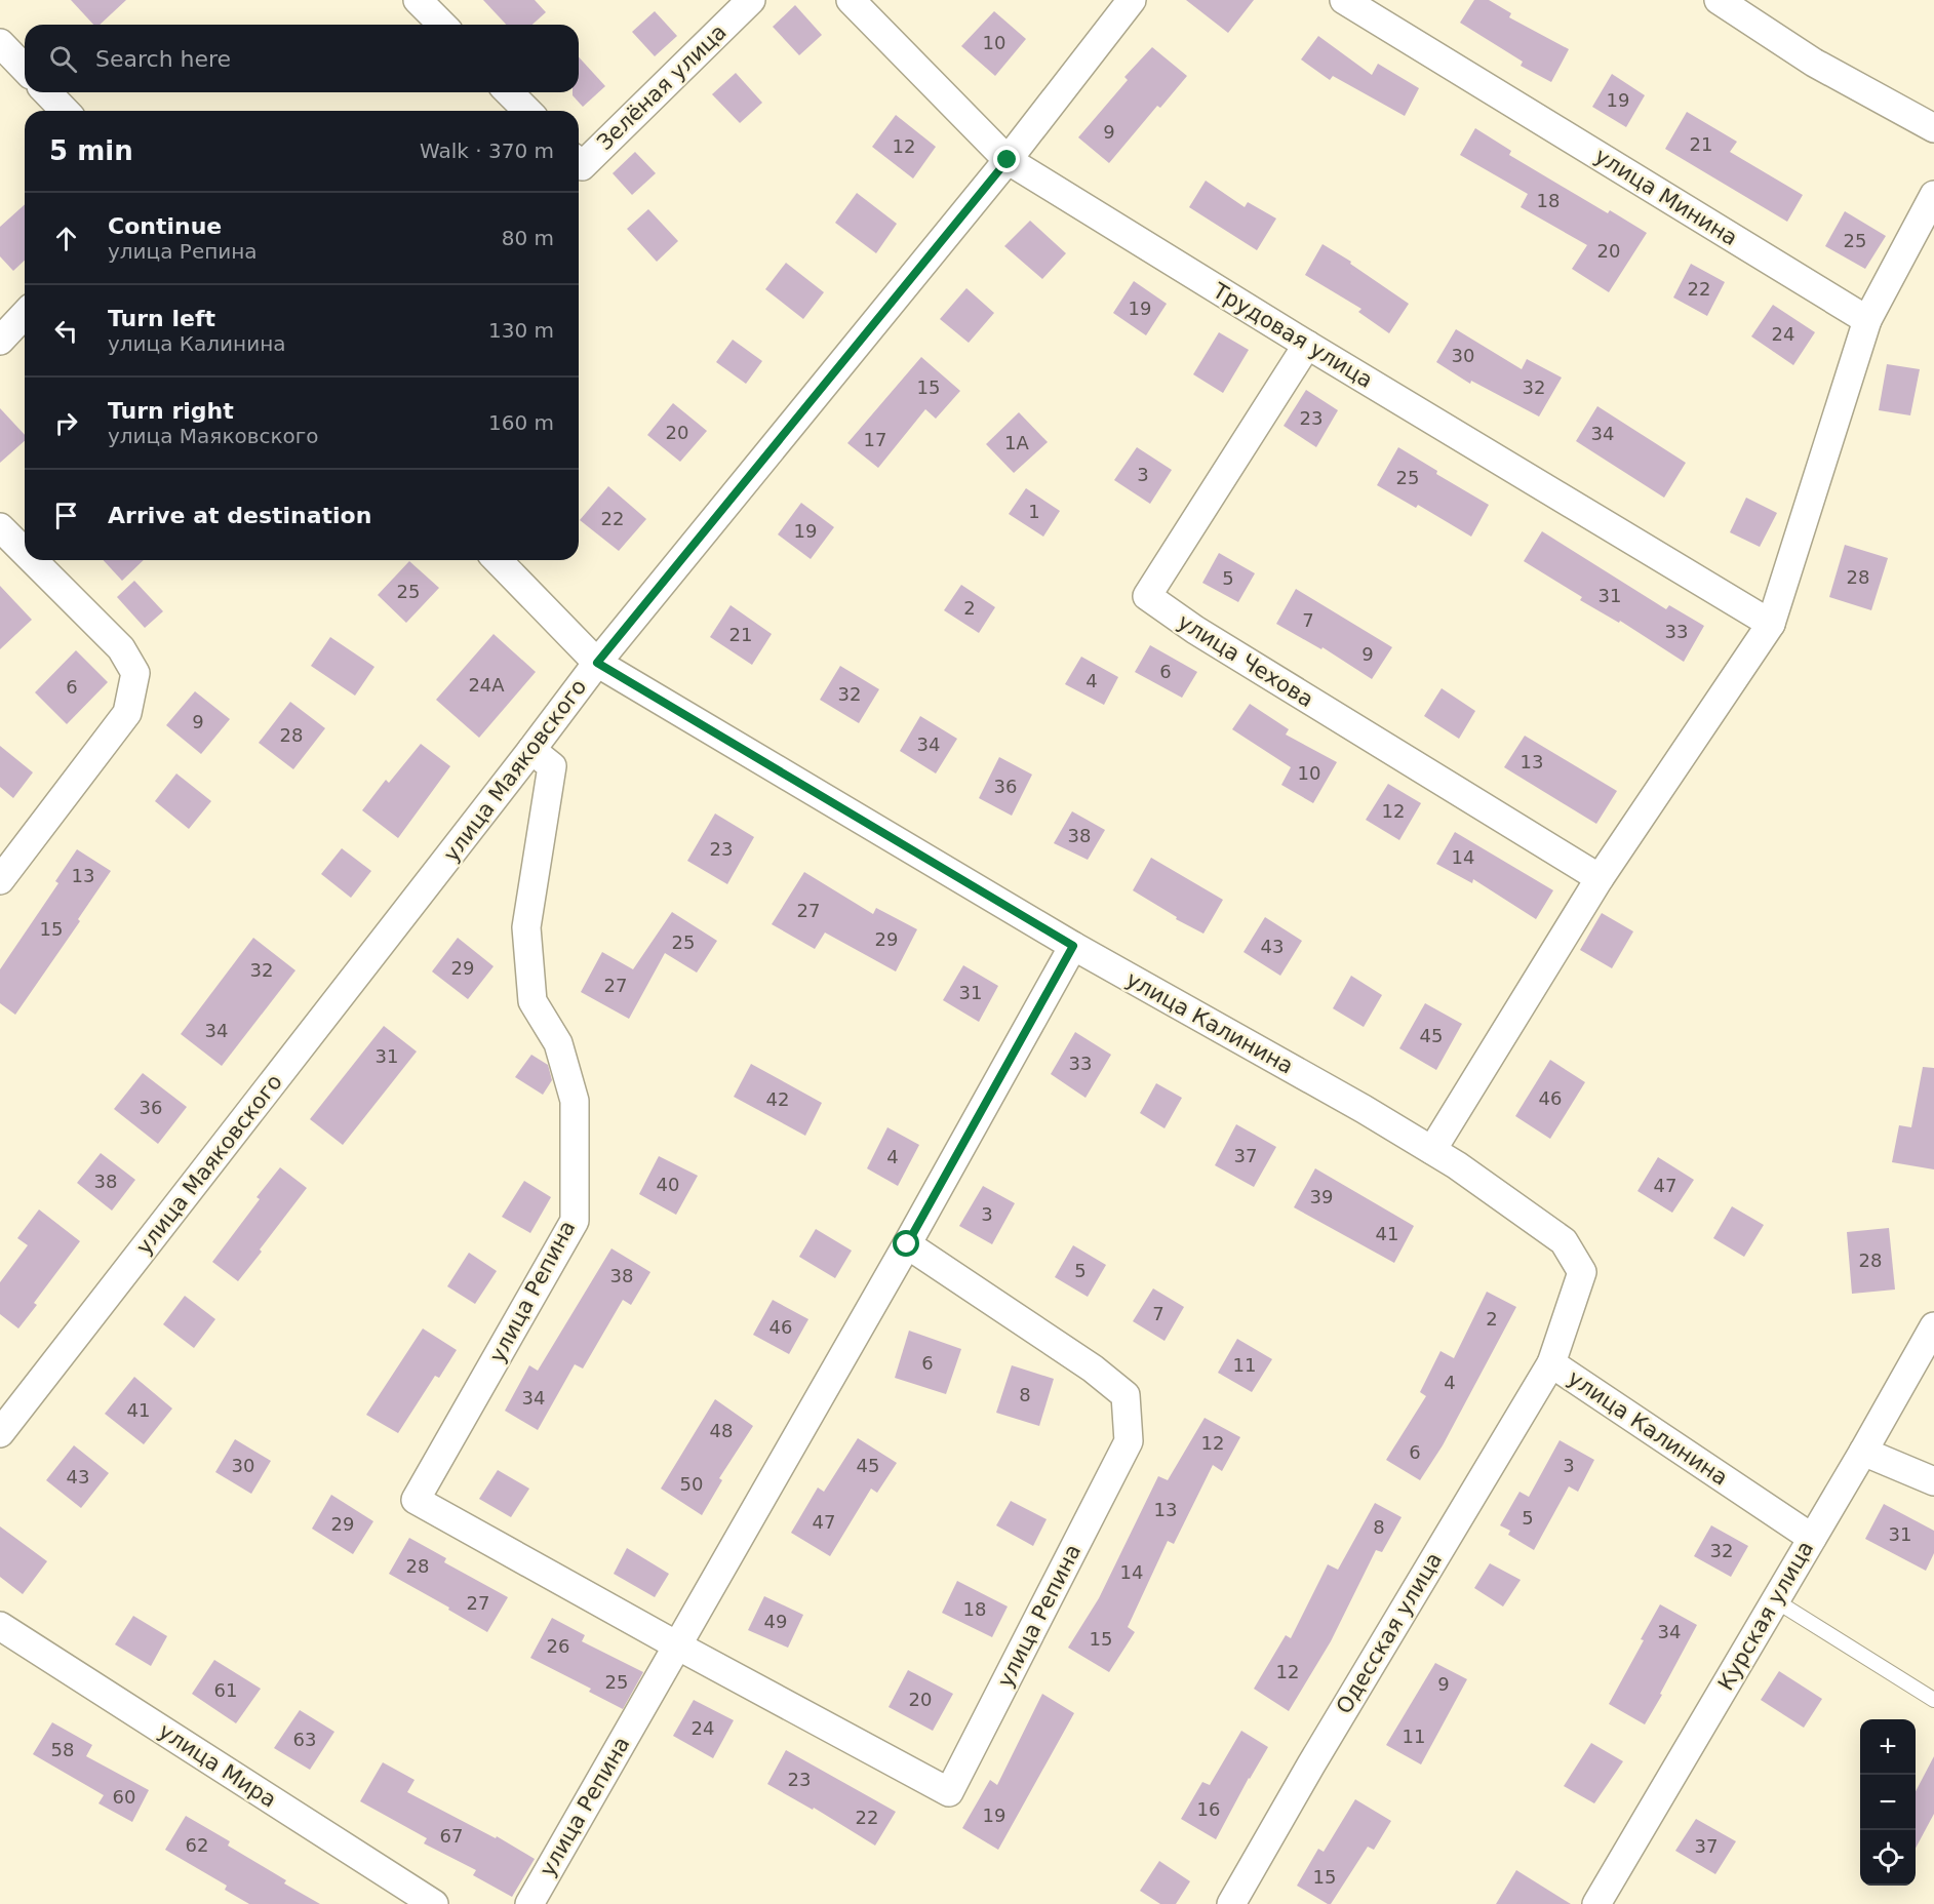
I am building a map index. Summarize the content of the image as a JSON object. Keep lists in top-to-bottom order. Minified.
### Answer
{"streets":{"street":["Зелёная улица","улица Минина","Трудовая улица","улица Чехова","улица Маяковского","улица Калинина","улица Репина","Курская улица","Одесская улица","улица Мира"]},"crossings":[["Трудовая улица","улица Чехова"],["Трудовая улица","улица Маяковского"],["улица Маяковского","улица Калинина"],["улица Маяковского","улица Репина"],["улица Калинина","улица Репина"],["улица Калинина","Курская улица"],["улица Калинина","Одесская улица"]],"house_numbers":["10","19","9","21","12","18","25","20","22","19","24","30","15","32","23","20","34","17","1А","3","25","1","22","19","28","5","25","31","2","7","33","21","9","6","4","24А","6","32","9","28","34","13","10","36","12","38","23","14","13","27","15","29","25","43","29","32","27","31","34","45","31","33","46","42","36","37","4","38","40","47","39","3","41","28","5","38","7","2","46","6","11","4","8","34","41","48","12","6","30","45","3","43","50","13","5","47","29","8","31","32","28","14","27","18","49","34","15","26","12","25","9","61","20","24","11","63","58","23","60","16","19","22","67","62","37","15"],"page":{"search":"Search here","heading":["5 min","Walk · 370 m"],"list":[["Continue","улица Репина","80 m"],["Turn left","улица Калинина","130 m"],["Turn right","улица Маяковского","160 m"],"Arrive at destination"],"map_buttons":["+","−"]}}
